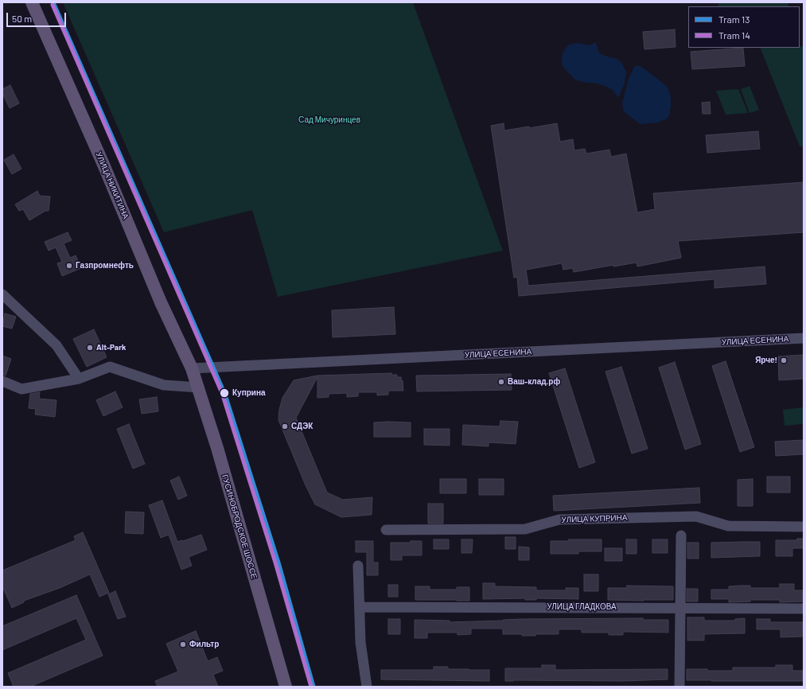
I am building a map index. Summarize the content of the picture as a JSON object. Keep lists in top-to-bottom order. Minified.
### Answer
{"streets":{"main road":["УЛИЦА НИКИТИНА","ГУСИНОБРОДСКОЕ ШОССЕ"],"street":["УЛИЦА ЕСЕНИНА","УЛИЦА КУПРИНА","УЛИЦА ГЛАДКОВА"]},"crossings":[["УЛИЦА НИКИТИНА","УЛИЦА ЕСЕНИНА"],["УЛИЦА НИКИТИНА","ГУСИНОБРОДСКОЕ ШОССЕ"],["УЛИЦА ЕСЕНИНА","ГУСИНОБРОДСКОЕ ШОССЕ"]],"parks":["Сад Мичуринцев"],"places":["Газпромнефть","Alt-Park","Ярче!","Ваш-клад.рф","Куприна","СДЭК","Фильтр"],"lines":["tram line 13","tram line 14"],"legend":["Tram 13","Tram 14"],"scale_bar":"50 m"}
